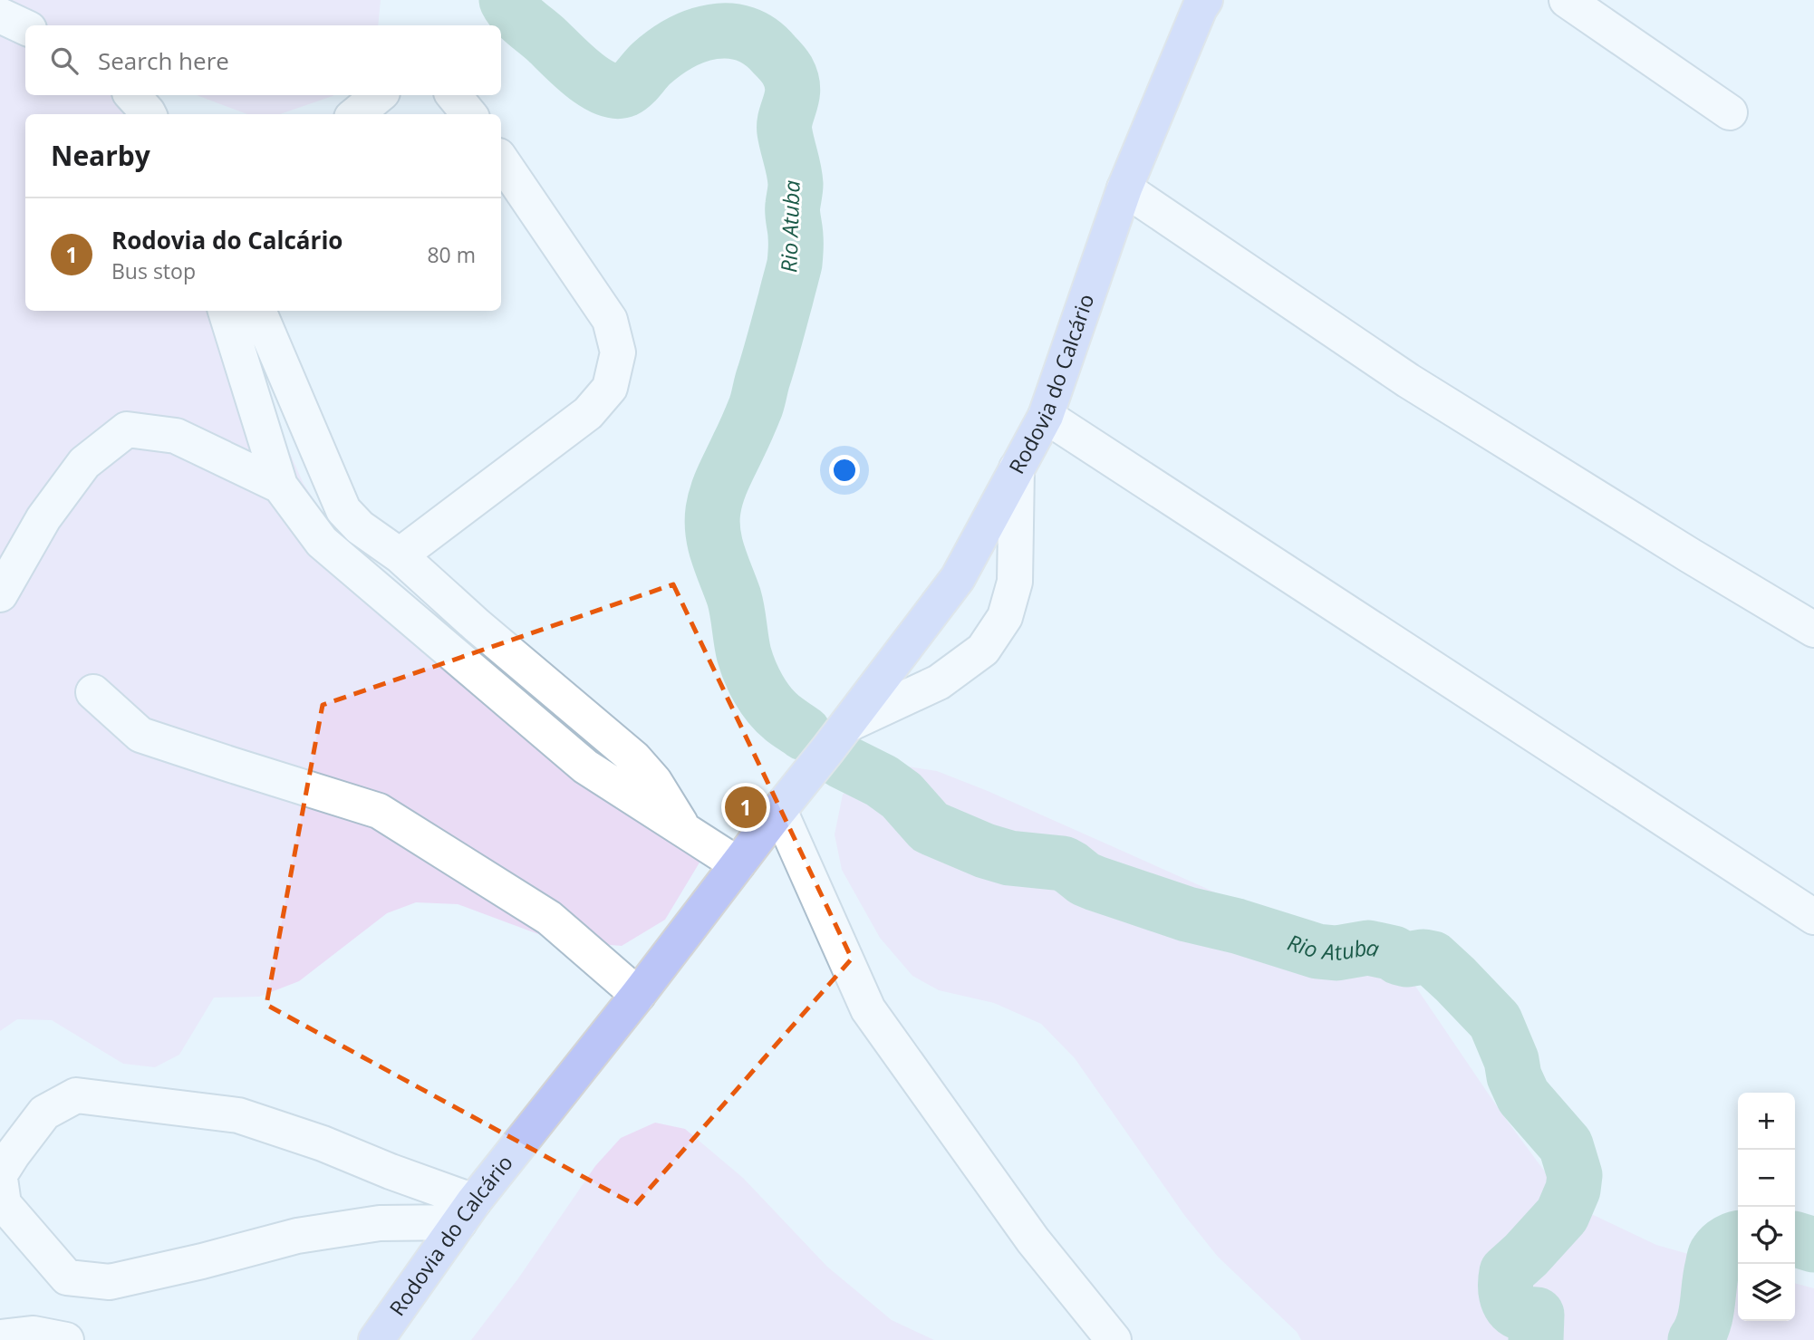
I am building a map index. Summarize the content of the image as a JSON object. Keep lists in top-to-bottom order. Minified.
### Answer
{"streets":{"main road":["Rodovia do Calcário"]},"water":["Rio Atuba"],"page":{"search":"Search here","heading":"Nearby","list":[{"mark":"1","name":"Rodovia do Calcário","note":"Bus stop","value":"80 m"}],"pins":"1","map_buttons":["+","−"]}}
